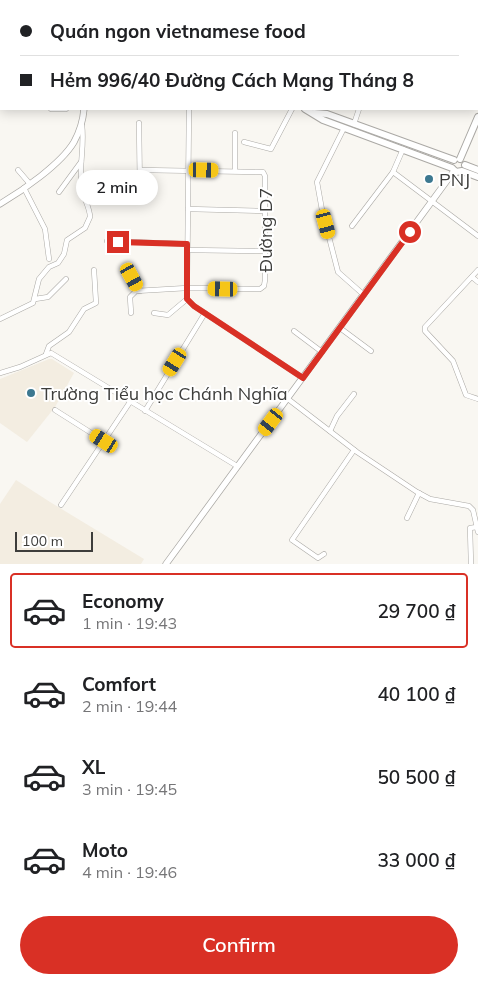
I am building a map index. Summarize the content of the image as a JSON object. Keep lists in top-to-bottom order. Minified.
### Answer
{"streets":{"street":["Đường D7"]},"places":["PNJ","Trường Tiểu học Chánh Nghĩa"],"scale_bar":"100 m","page":{"banner":["Quán ngon vietnamese food","Hẻm 996/40 Đường Cách Mạng Tháng 8"],"bubble":"2 min","scale":"100 m","list":[{"name":"Economy","note":"1 min · 19:43","value":"29 700 ₫"},{"name":"Comfort","note":"2 min · 19:44","value":"40 100 ₫"},{"name":"XL","note":"3 min · 19:45","value":"50 500 ₫"},{"name":"Moto","note":"4 min · 19:46","value":"33 000 ₫"}],"buttons":"Confirm"}}
